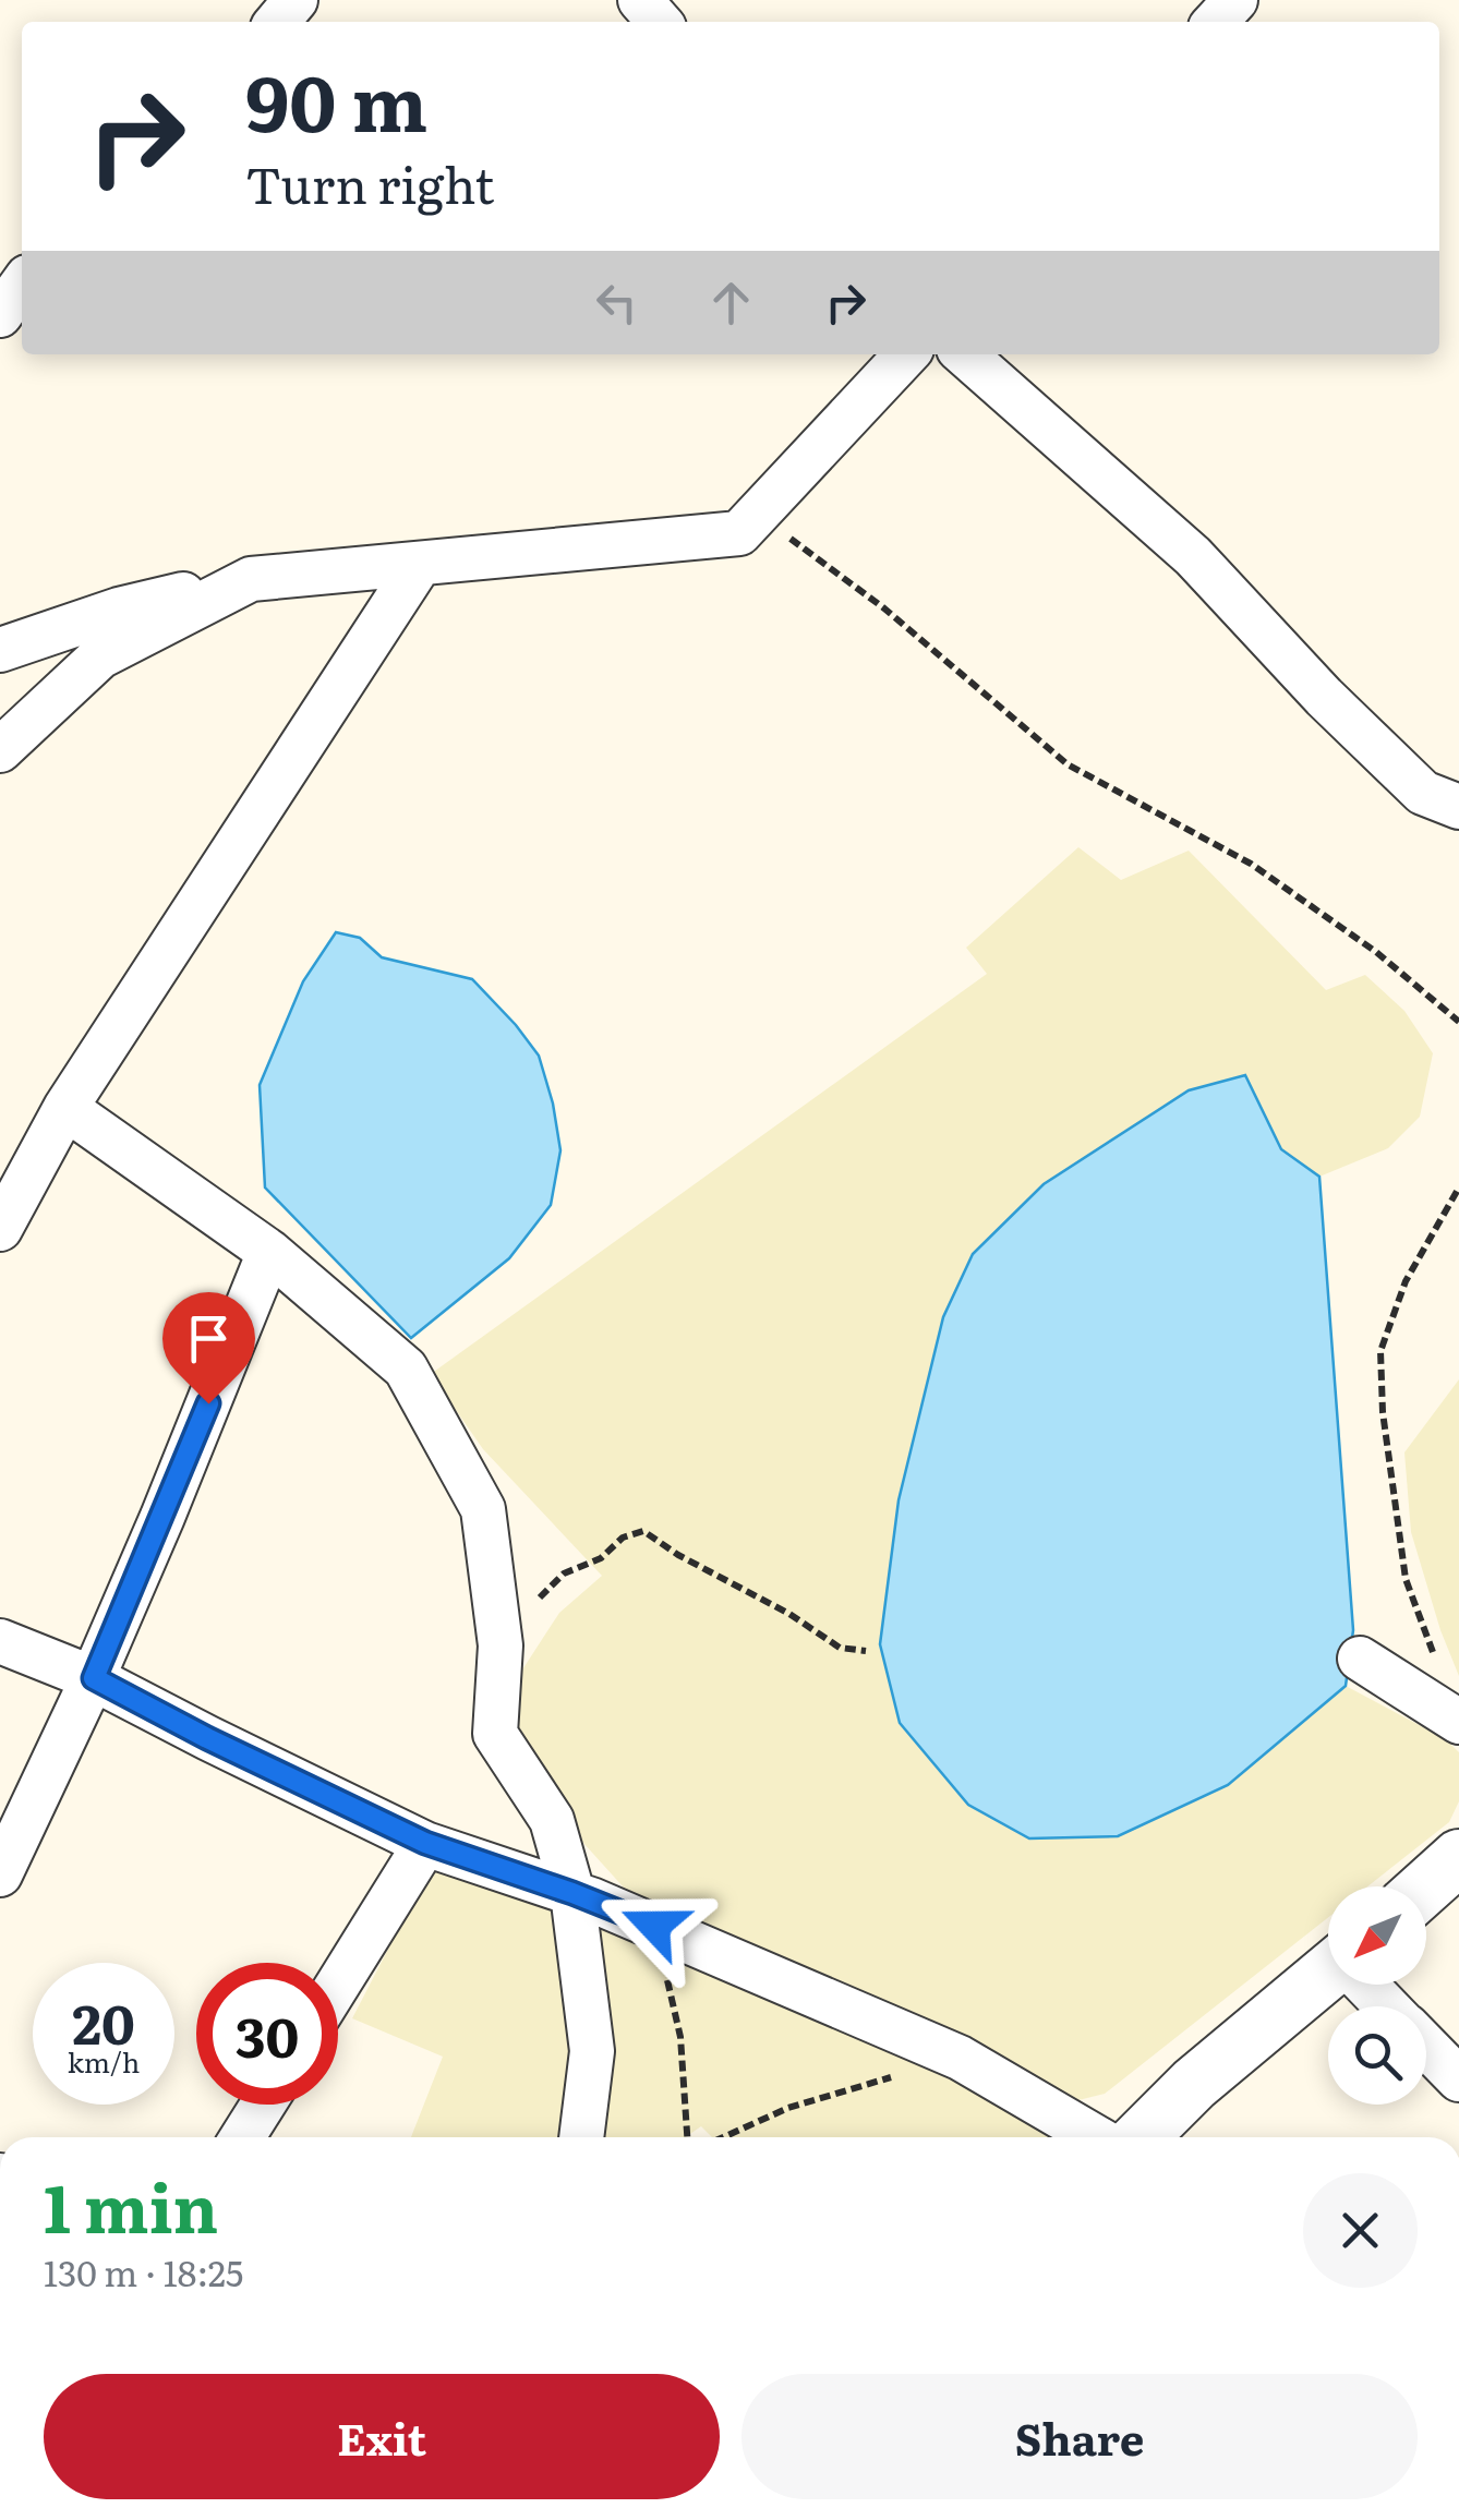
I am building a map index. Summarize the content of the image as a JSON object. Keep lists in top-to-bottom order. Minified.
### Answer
{"north":"bottom left","page":{"turn":["90 m","Turn right"],"speed":"20 km/h","limit":"30","heading":["1 min","130 m · 18:25"],"buttons":["Exit","Share"]}}
